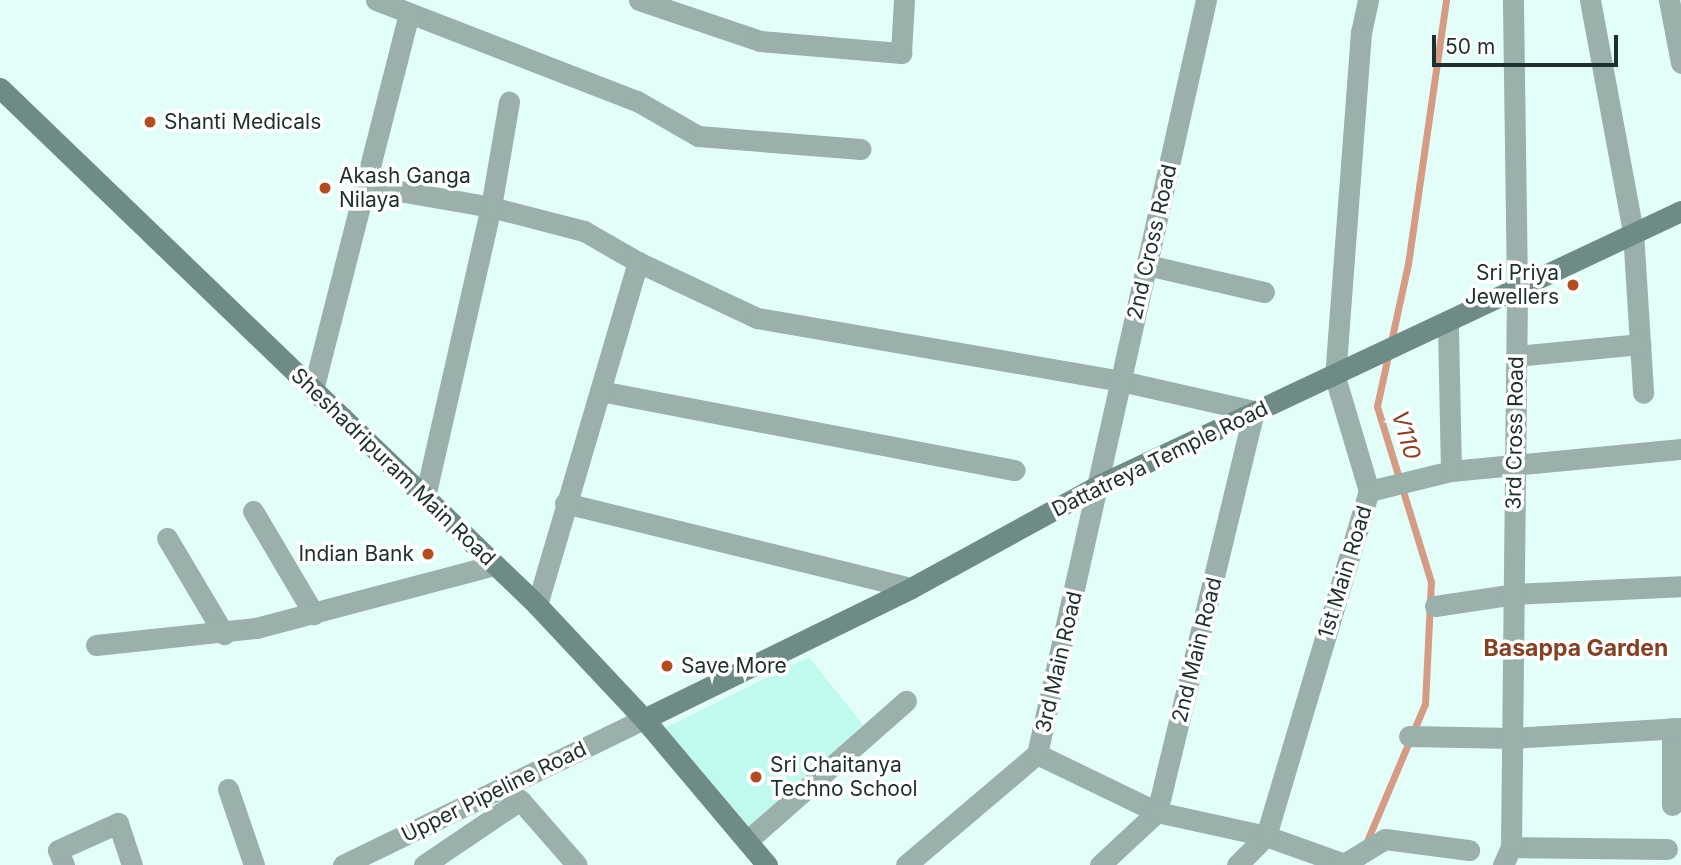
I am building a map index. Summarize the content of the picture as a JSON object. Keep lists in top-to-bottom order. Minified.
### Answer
{"streets":{"street":["2nd Cross Road","3rd Cross Road","Dattatreya Temple Road","Sheshadripuram Main Road","1st Main Road","2nd Main Road","3rd Main Road","Upper Pipeline Road"]},"crossings":[["2nd Cross Road","Dattatreya Temple Road"],["2nd Cross Road","3rd Main Road"],["3rd Cross Road","Dattatreya Temple Road"],["3rd Cross Road","1st Main Road"],["Dattatreya Temple Road","Sheshadripuram Main Road"],["Dattatreya Temple Road","2nd Main Road"],["Dattatreya Temple Road","3rd Main Road"],["Dattatreya Temple Road","Upper Pipeline Road"],["Sheshadripuram Main Road","Upper Pipeline Road"]],"districts":["Basappa Garden"],"water":["V110"],"places":["Shanti Medicals","Akash Ganga Nilaya","Sri Priya Jewellers","Indian Bank","Save More","Sri Chaitanya Techno School"],"scale_bar":"50 m"}
